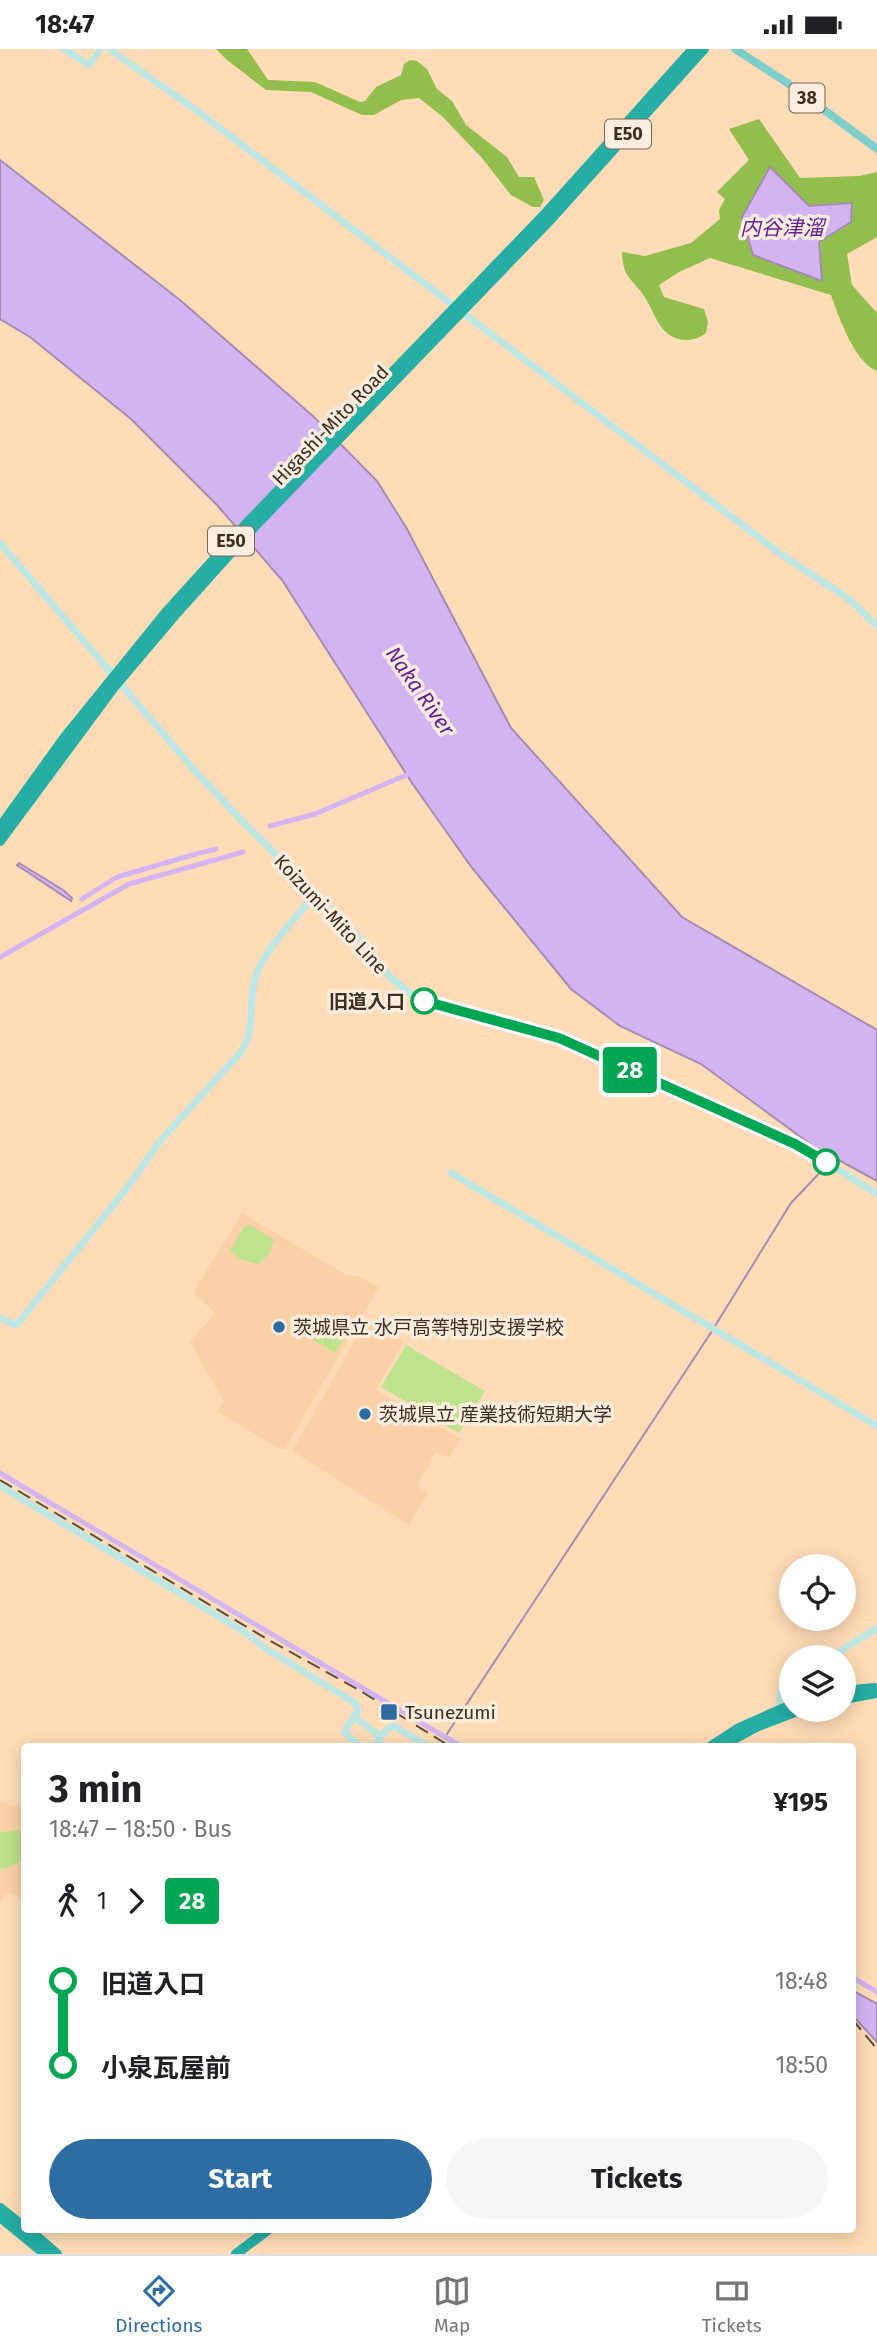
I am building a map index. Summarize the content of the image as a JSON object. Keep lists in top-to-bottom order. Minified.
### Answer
{"streets":{"highway":["E50","Higashi-Mito Road"],"main road":["38"],"street":["Koizumi-Mito Line"]},"water":["内谷津溜","Naka River"],"places":{"other":["旧道入口","茨城県立 水戸高等特別支援学校","茨城県立 産業技術短期大学"],"transit":["Tsunezumi"]},"lines":["bus line 28"],"page":{"status":"18:47","on_map":"28","heading":["3 min","18:47 – 18:50 · Bus","¥195"],"legs":["1","28"],"list":[{"name":"旧道入口","value":"18:48"},{"name":"小泉瓦屋前","value":"18:50"}],"buttons":["Start","Tickets"],"tabs":["Directions","Map","Tickets"]}}
